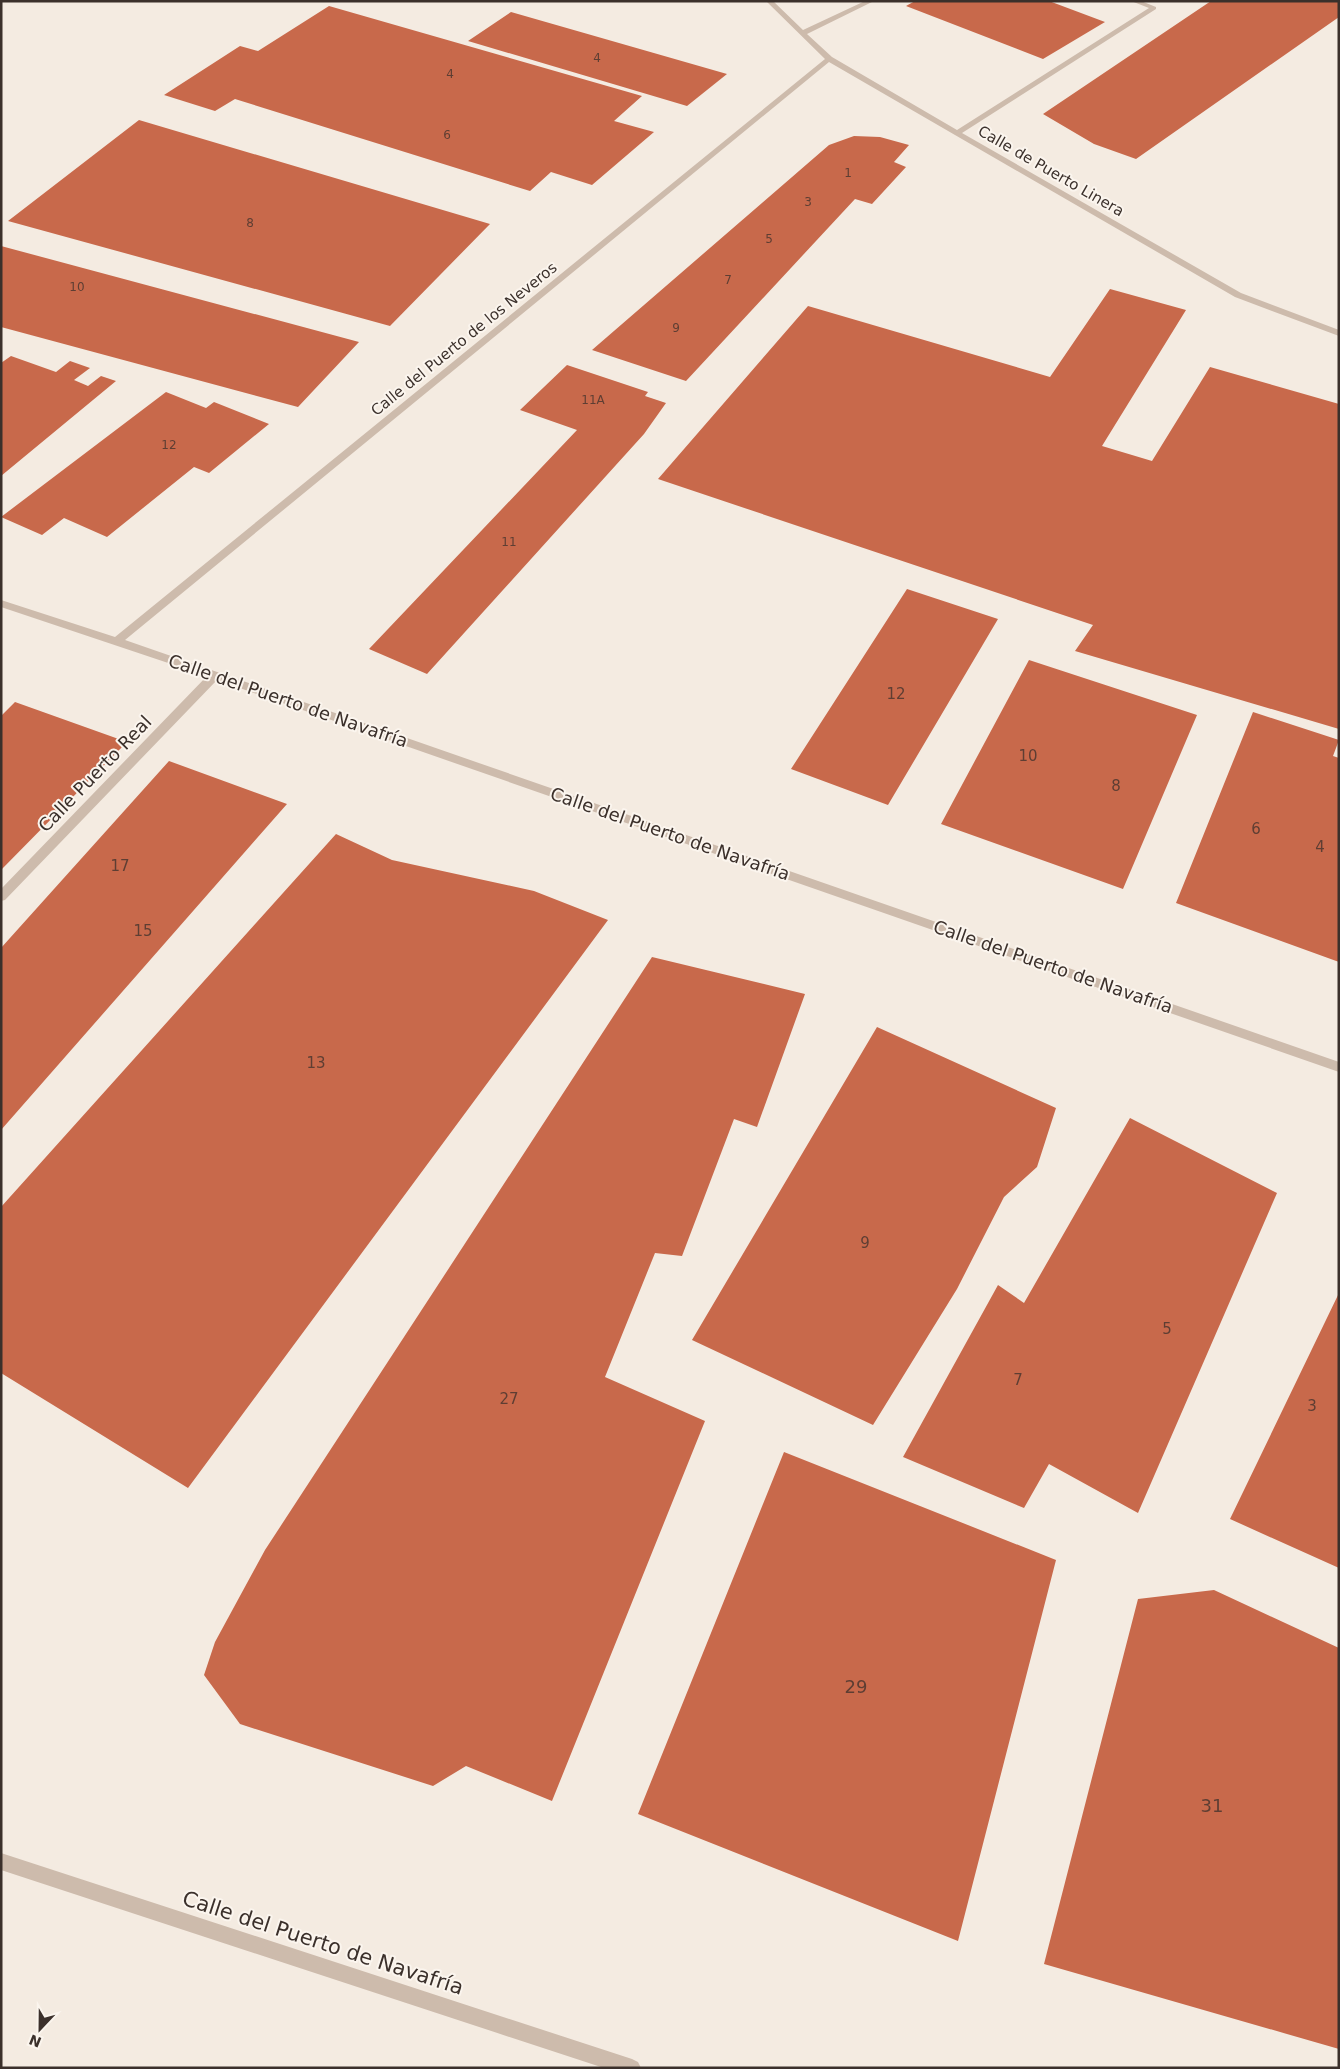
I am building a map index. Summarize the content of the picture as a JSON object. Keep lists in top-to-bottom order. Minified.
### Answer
{"streets":{"street":["Calle de Puerto Linera","Calle del Puerto de los Neveros","Calle del Puerto de Navafría","Calle Puerto Real"]},"crossings":[["Calle de Puerto Linera","Calle del Puerto de los Neveros"],["Calle del Puerto de los Neveros","Calle del Puerto de Navafría"],["Calle del Puerto de Navafría","Calle Puerto Real"]],"house_numbers":["4","4","6","1","3","8","5","7","10","9","11A","12","11","12","10","8","6","4","17","15","13","9","5","7","27","3","29","31"],"north":"bottom"}
